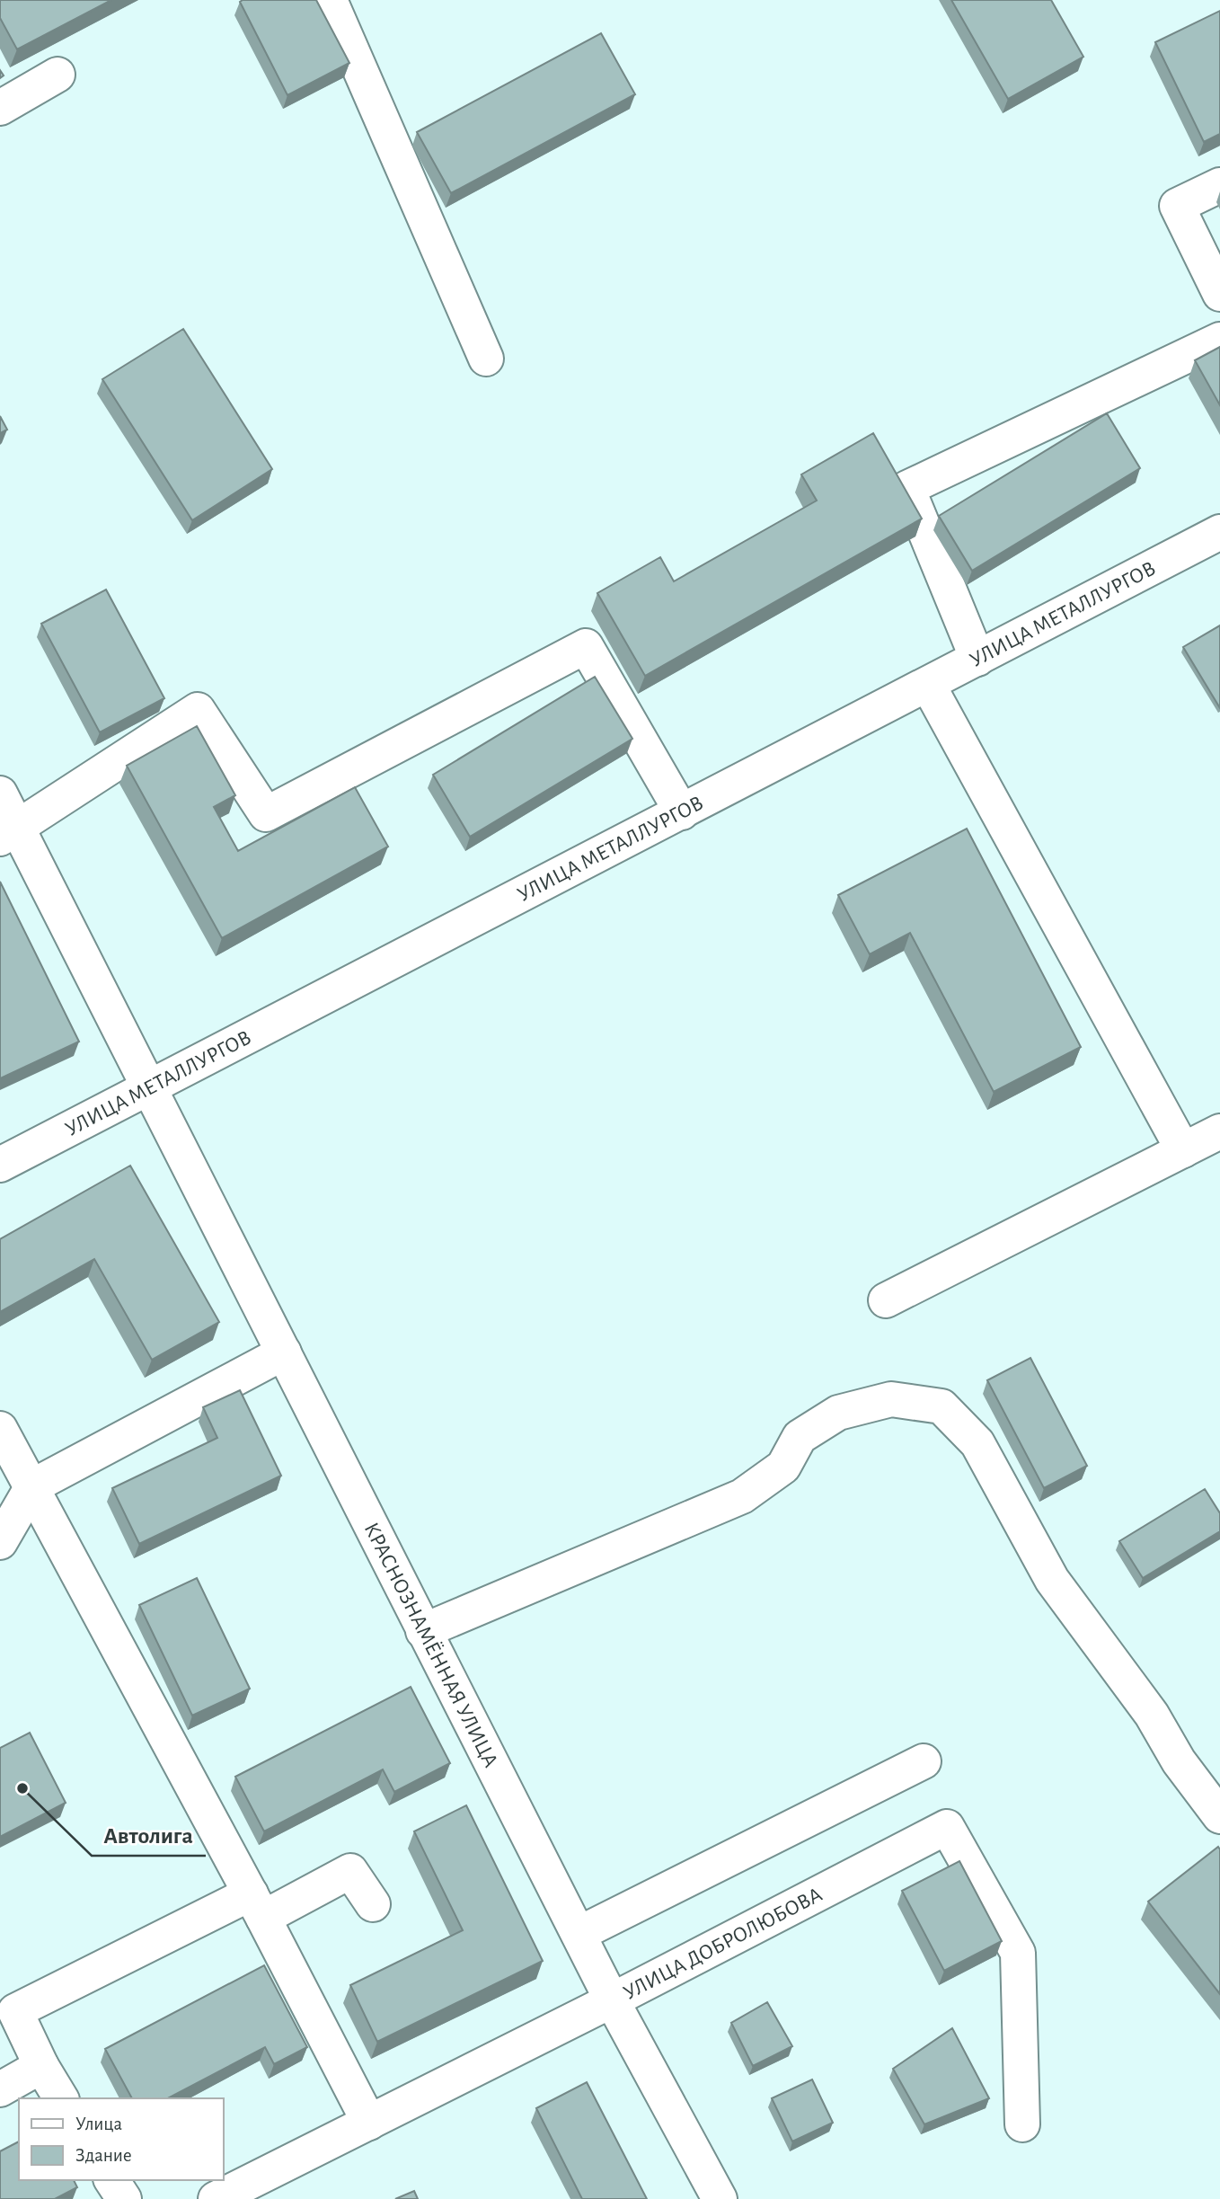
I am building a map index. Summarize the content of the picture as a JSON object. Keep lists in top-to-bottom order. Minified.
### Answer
{"streets":{"street":["УЛИЦА МЕТАЛЛУРГОВ","КРАСНОЗНАМЁННАЯ УЛИЦА","УЛИЦА ДОБРОЛЮБОВА"]},"crossings":[["УЛИЦА МЕТАЛЛУРГОВ","КРАСНОЗНАМЁННАЯ УЛИЦА"],["КРАСНОЗНАМЁННАЯ УЛИЦА","УЛИЦА ДОБРОЛЮБОВА"]],"places":["Автолига"],"legend":["Улица","Здание"]}
